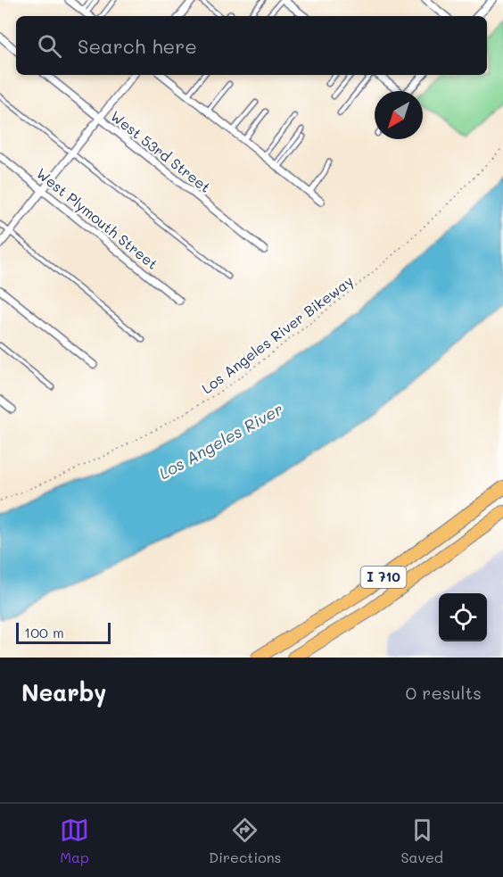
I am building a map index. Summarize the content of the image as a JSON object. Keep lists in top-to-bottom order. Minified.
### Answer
{"streets":{"highway":["I 710"],"street":["West 53rd Street","West Plymouth Street"],"path":["Los Angeles River Bikeway"]},"water":["Los Angeles River"],"scale_bar":"100 m","north":"bottom left","page":{"search":"Search here","scale":"100 m","heading":["Nearby","0 results"],"nav":["Map","Directions","Saved"]}}
